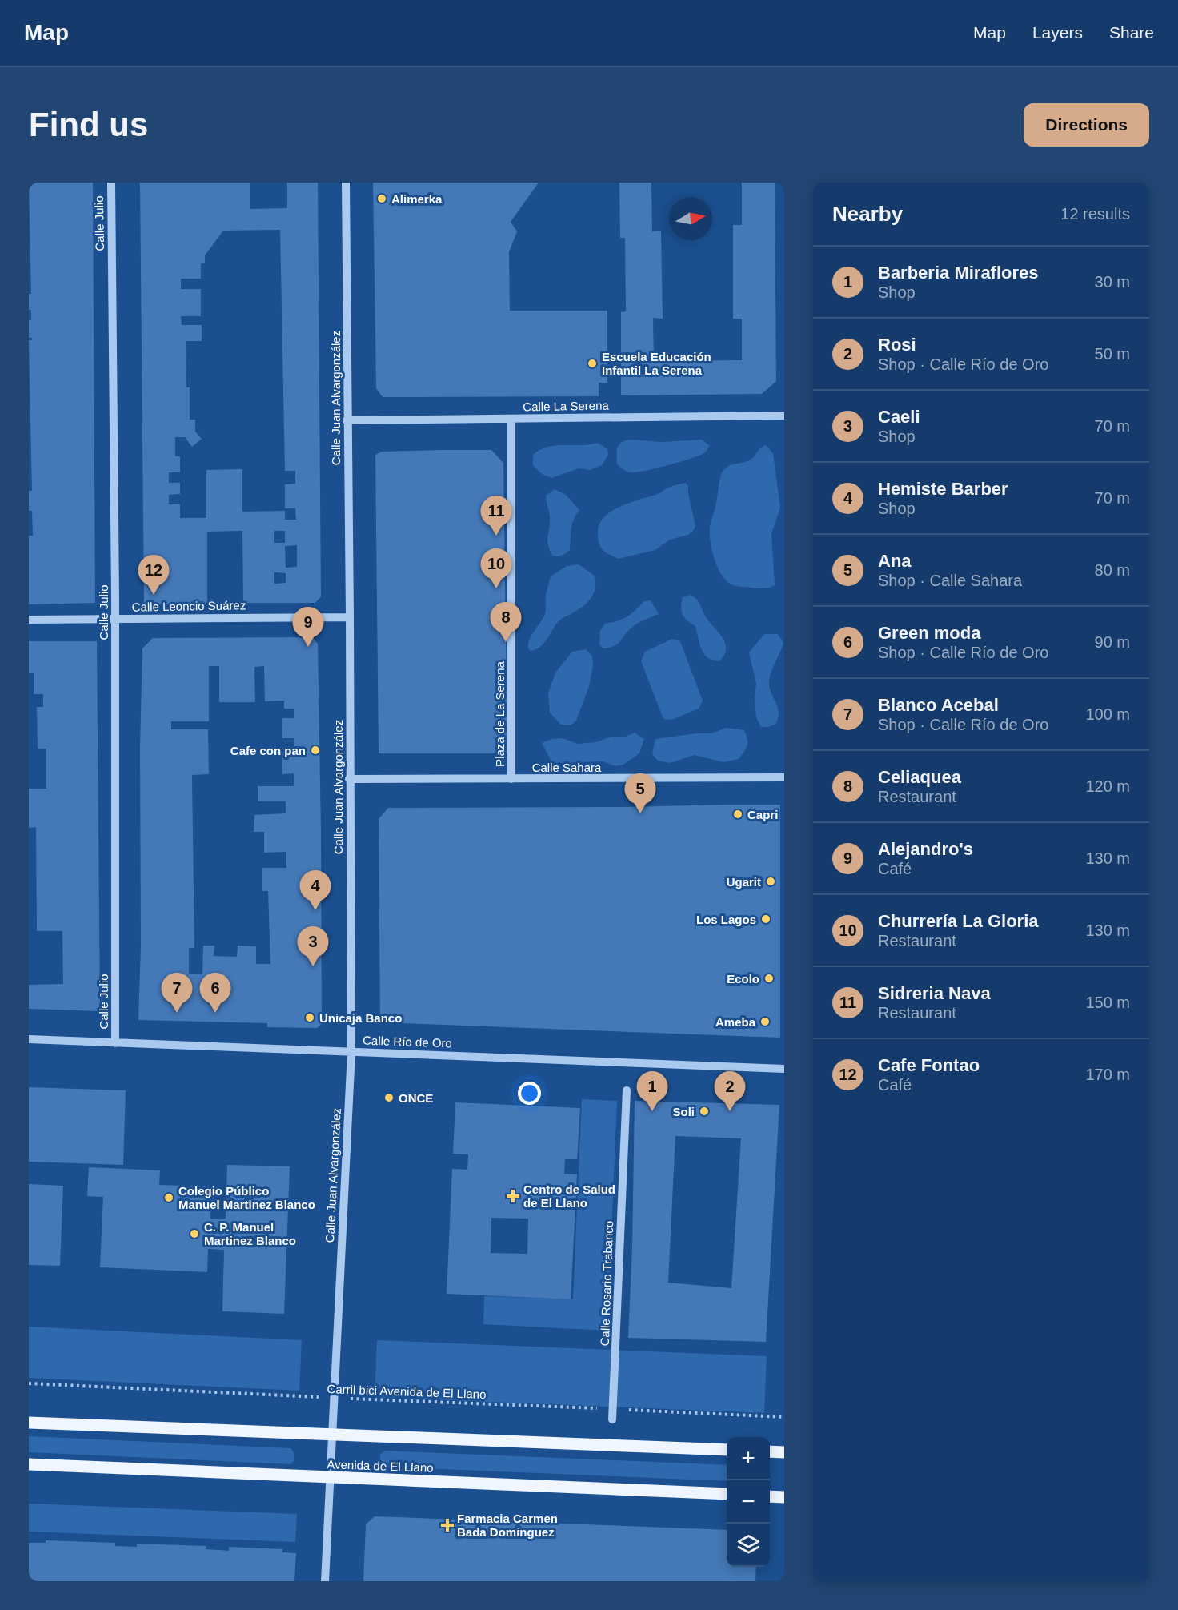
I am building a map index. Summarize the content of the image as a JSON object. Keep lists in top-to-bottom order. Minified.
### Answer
{"streets":{"main road":["Avenida de El Llano"],"street":["Calle Julio","Calle Juan Alvargonzález","Calle La Serena","Calle Leoncio Suárez","Plaza de La Serena","Calle Sahara","Calle Río de Oro","Calle Rosario Trabanco"],"path":["Carril bici Avenida de El Llano"]},"crossings":[["Calle Julio","Calle Leoncio Suárez"],["Calle Julio","Calle Río de Oro"],["Calle Juan Alvargonzález","Calle La Serena"],["Calle Juan Alvargonzález","Calle Leoncio Suárez"],["Calle Juan Alvargonzález","Calle Sahara"],["Calle Juan Alvargonzález","Calle Río de Oro"],["Calle Juan Alvargonzález","Carril bici Avenida de El Llano"],["Calle Juan Alvargonzález","Avenida de El Llano"],["Calle La Serena","Plaza de La Serena"],["Plaza de La Serena","Calle Sahara"],["Calle Rosario Trabanco","Carril bici Avenida de El Llano"]],"places":{"other":["Alimerka","Escuela Educación Infantil La Serena","Cafe con pan","Capri","Ugarit","Los Lagos","Ecolo","Unicaja Banco","Ameba","ONCE","Soli","Colegio Público Manuel Martinez Blanco","C. P. Manuel Martinez Blanco"],"health":["Centro de Salud de El Llano","Farmacia Carmen Bada Dominguez"]},"north":"right","page":{"header":"Map","nav":["Map","Layers","Share"],"buttons":"Directions","title":"Find us","heading":["Nearby","12 results"],"list":[{"mark":"1","name":"Barberia Miraflores","note":"Shop","value":"30 m"},{"mark":"2","name":"Rosi","note":"Shop · Calle Río de Oro","value":"50 m"},{"mark":"3","name":"Caeli","note":"Shop","value":"70 m"},{"mark":"4","name":"Hemiste Barber","note":"Shop","value":"70 m"},{"mark":"5","name":"Ana","note":"Shop · Calle Sahara","value":"80 m"},{"mark":"6","name":"Green moda","note":"Shop · Calle Río de Oro","value":"90 m"},{"mark":"7","name":"Blanco Acebal","note":"Shop · Calle Río de Oro","value":"100 m"},{"mark":"8","name":"Celiaquea","note":"Restaurant","value":"120 m"},{"mark":"9","name":"Alejandro's","note":"Café","value":"130 m"},{"mark":"10","name":"Churrería La Gloria","note":"Restaurant","value":"130 m"},{"mark":"11","name":"Sidreria Nava","note":"Restaurant","value":"150 m"},{"mark":"12","name":"Cafe Fontao","note":"Café","value":"170 m"}],"pins":["11","10","12","8","9","5","4","3","6","7","1","2"],"map_buttons":["+","−"]}}
